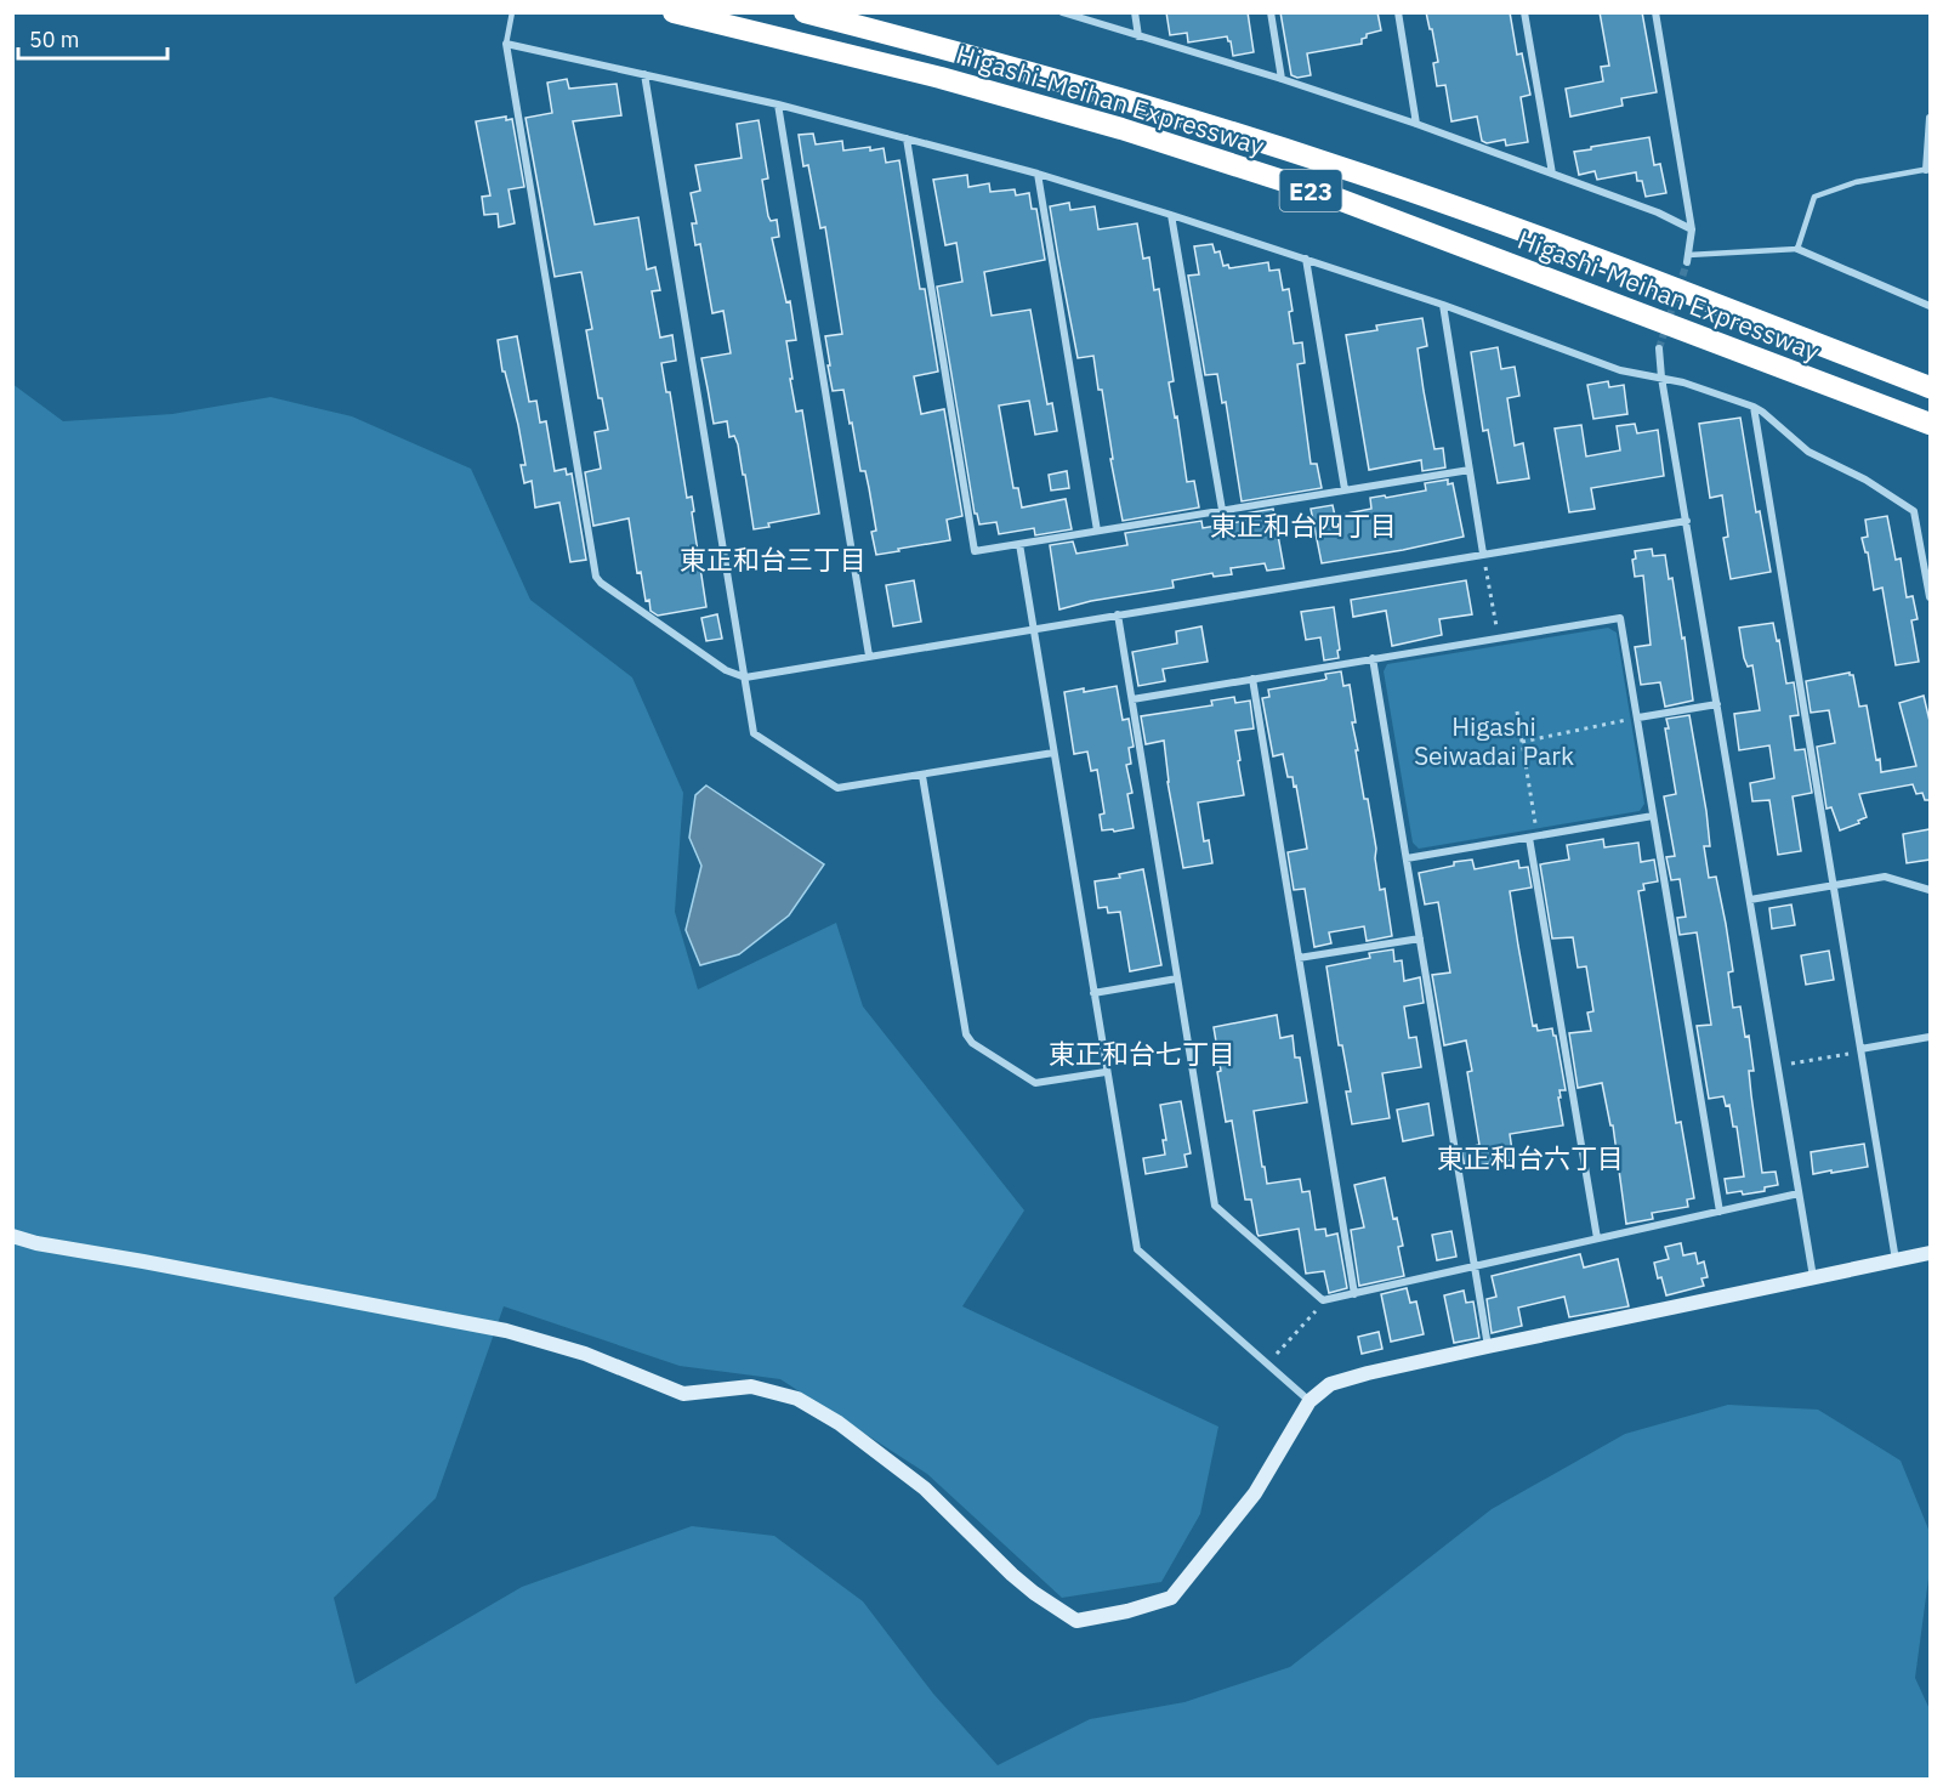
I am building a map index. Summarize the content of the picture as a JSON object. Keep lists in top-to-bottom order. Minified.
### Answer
{"streets":{"highway":["Higashi-Meihan Expressway","E23"]},"districts":["東正和台四丁目","東正和台三丁目","東正和台七丁目","東正和台六丁目"],"parks":["Higashi Seiwadai Park"],"scale_bar":"50 m"}
